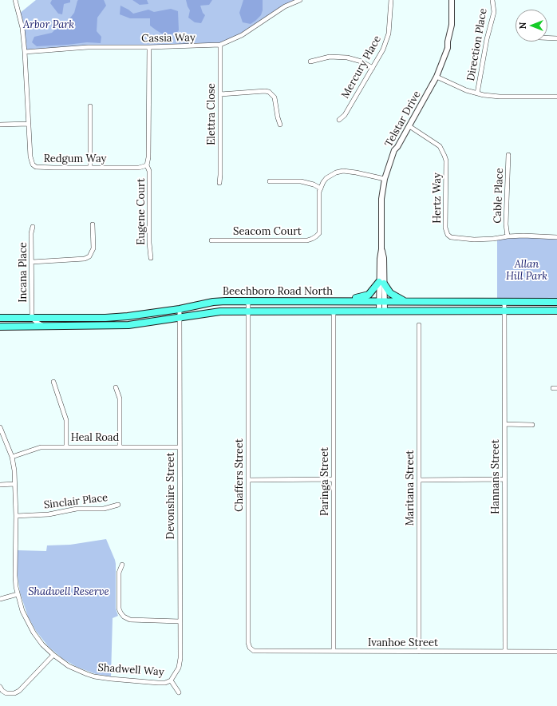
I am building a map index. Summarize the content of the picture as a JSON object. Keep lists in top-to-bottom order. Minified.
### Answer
{"streets":{"main road":["Beechboro Road North"],"street":["Cassia Way","Direction Place","Mercury Place","Elettra Close","Telstar Drive","Redgum Way","Cable Place","Hertz Way","Eugene Court","Seacom Court","Incana Place","Heal Road","Chaffers Street","Hannans Street","Paringa Street","Maritana Street","Devonshire Street","Sinclair Place","Ivanhoe Street","Shadwell Way"]},"crossings":[["Cassia Way","Elettra Close"],["Cassia Way","Redgum Way"],["Telstar Drive","Hertz Way"],["Telstar Drive","Beechboro Road North"],["Redgum Way","Eugene Court"],["Cable Place","Hertz Way"],["Incana Place","Beechboro Road North"],["Beechboro Road North","Chaffers Street"],["Beechboro Road North","Hannans Street"],["Beechboro Road North","Paringa Street"],["Beechboro Road North","Devonshire Street"],["Heal Road","Devonshire Street"],["Heal Road","Shadwell Way"],["Chaffers Street","Ivanhoe Street"],["Hannans Street","Ivanhoe Street"],["Paringa Street","Ivanhoe Street"],["Maritana Street","Ivanhoe Street"],["Devonshire Street","Shadwell Way"],["Sinclair Place","Shadwell Way"]],"parks":["Arbor Park","Allan Hill Park","Shadwell Reserve"],"north":"left"}
